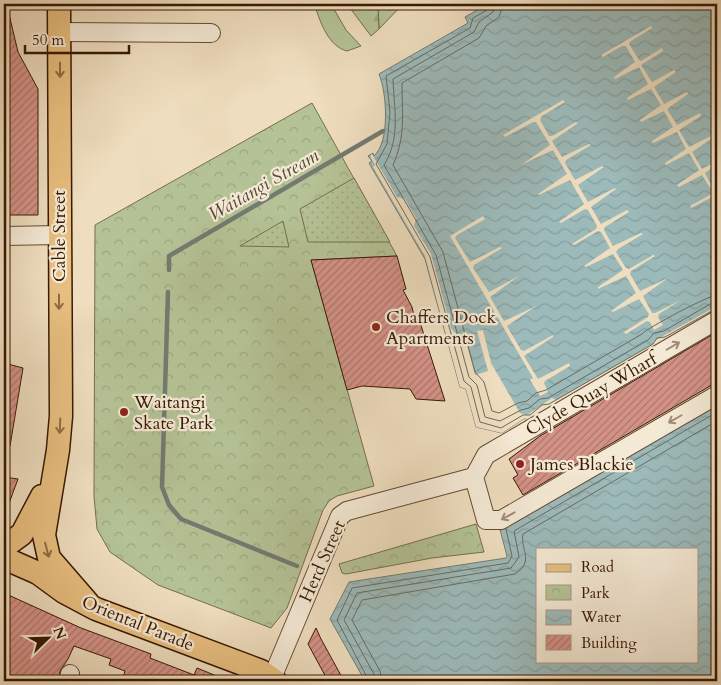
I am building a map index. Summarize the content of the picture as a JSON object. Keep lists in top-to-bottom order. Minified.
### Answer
{"streets":{"main road":["Cable Street","Oriental Parade"],"street":["Clyde Quay Wharf","Herd Street"]},"crossings":[["Cable Street","Oriental Parade"],["Clyde Quay Wharf","Herd Street"],["Herd Street","Oriental Parade"]],"one_way":["Cable Street","Clyde Quay Wharf"],"water":["Waitangi Stream"],"places":["Chaffers Dock Apartments","Waitangi Skate Park","James Blackie"],"legend":["Road","Park","Water","Building"],"scale_bar":"50 m","north":"top right"}
